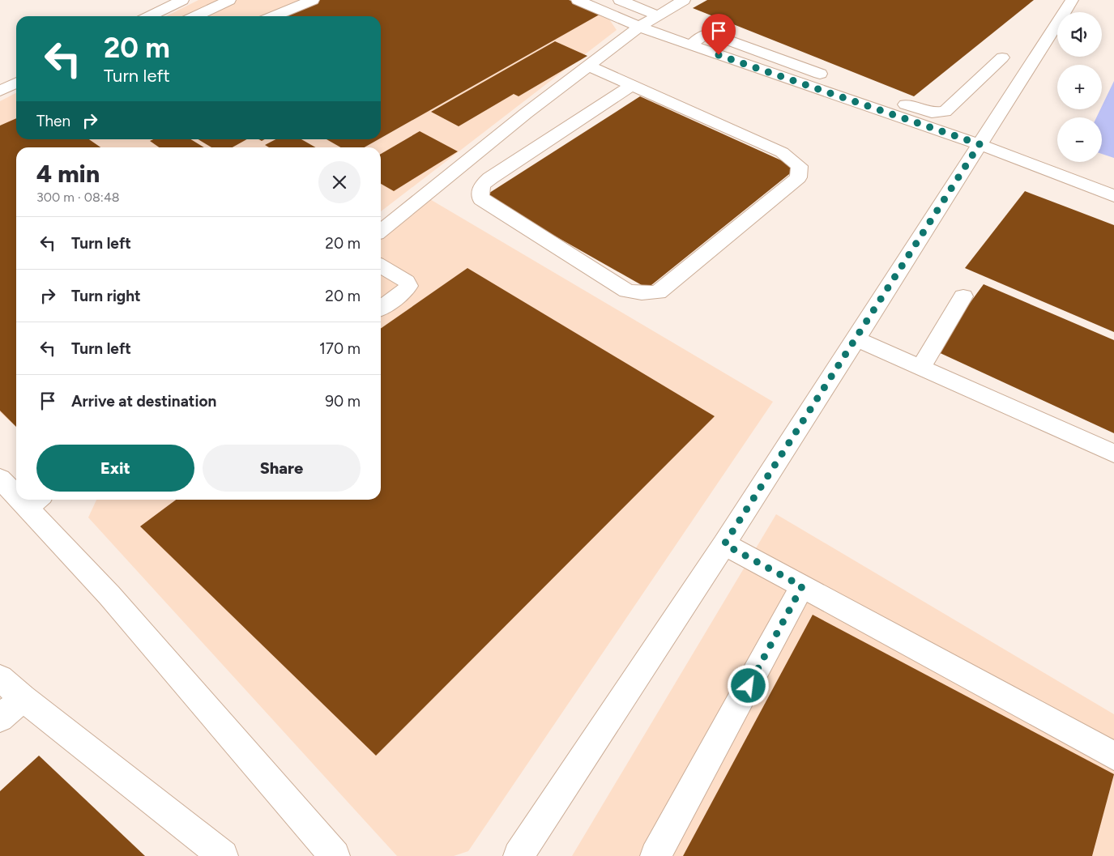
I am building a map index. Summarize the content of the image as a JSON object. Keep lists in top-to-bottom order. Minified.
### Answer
{"page":{"map_buttons":["+","−"],"turn":["20 m","Turn left"],"then":"Then","heading":["4 min","300 m · 08:48"],"list":[{"name":"Turn left","value":"20 m"},{"name":"Turn right","value":"20 m"},{"name":"Turn left","value":"170 m"},{"name":"Arrive at destination","value":"90 m"}],"buttons":["Exit","Share"]}}
